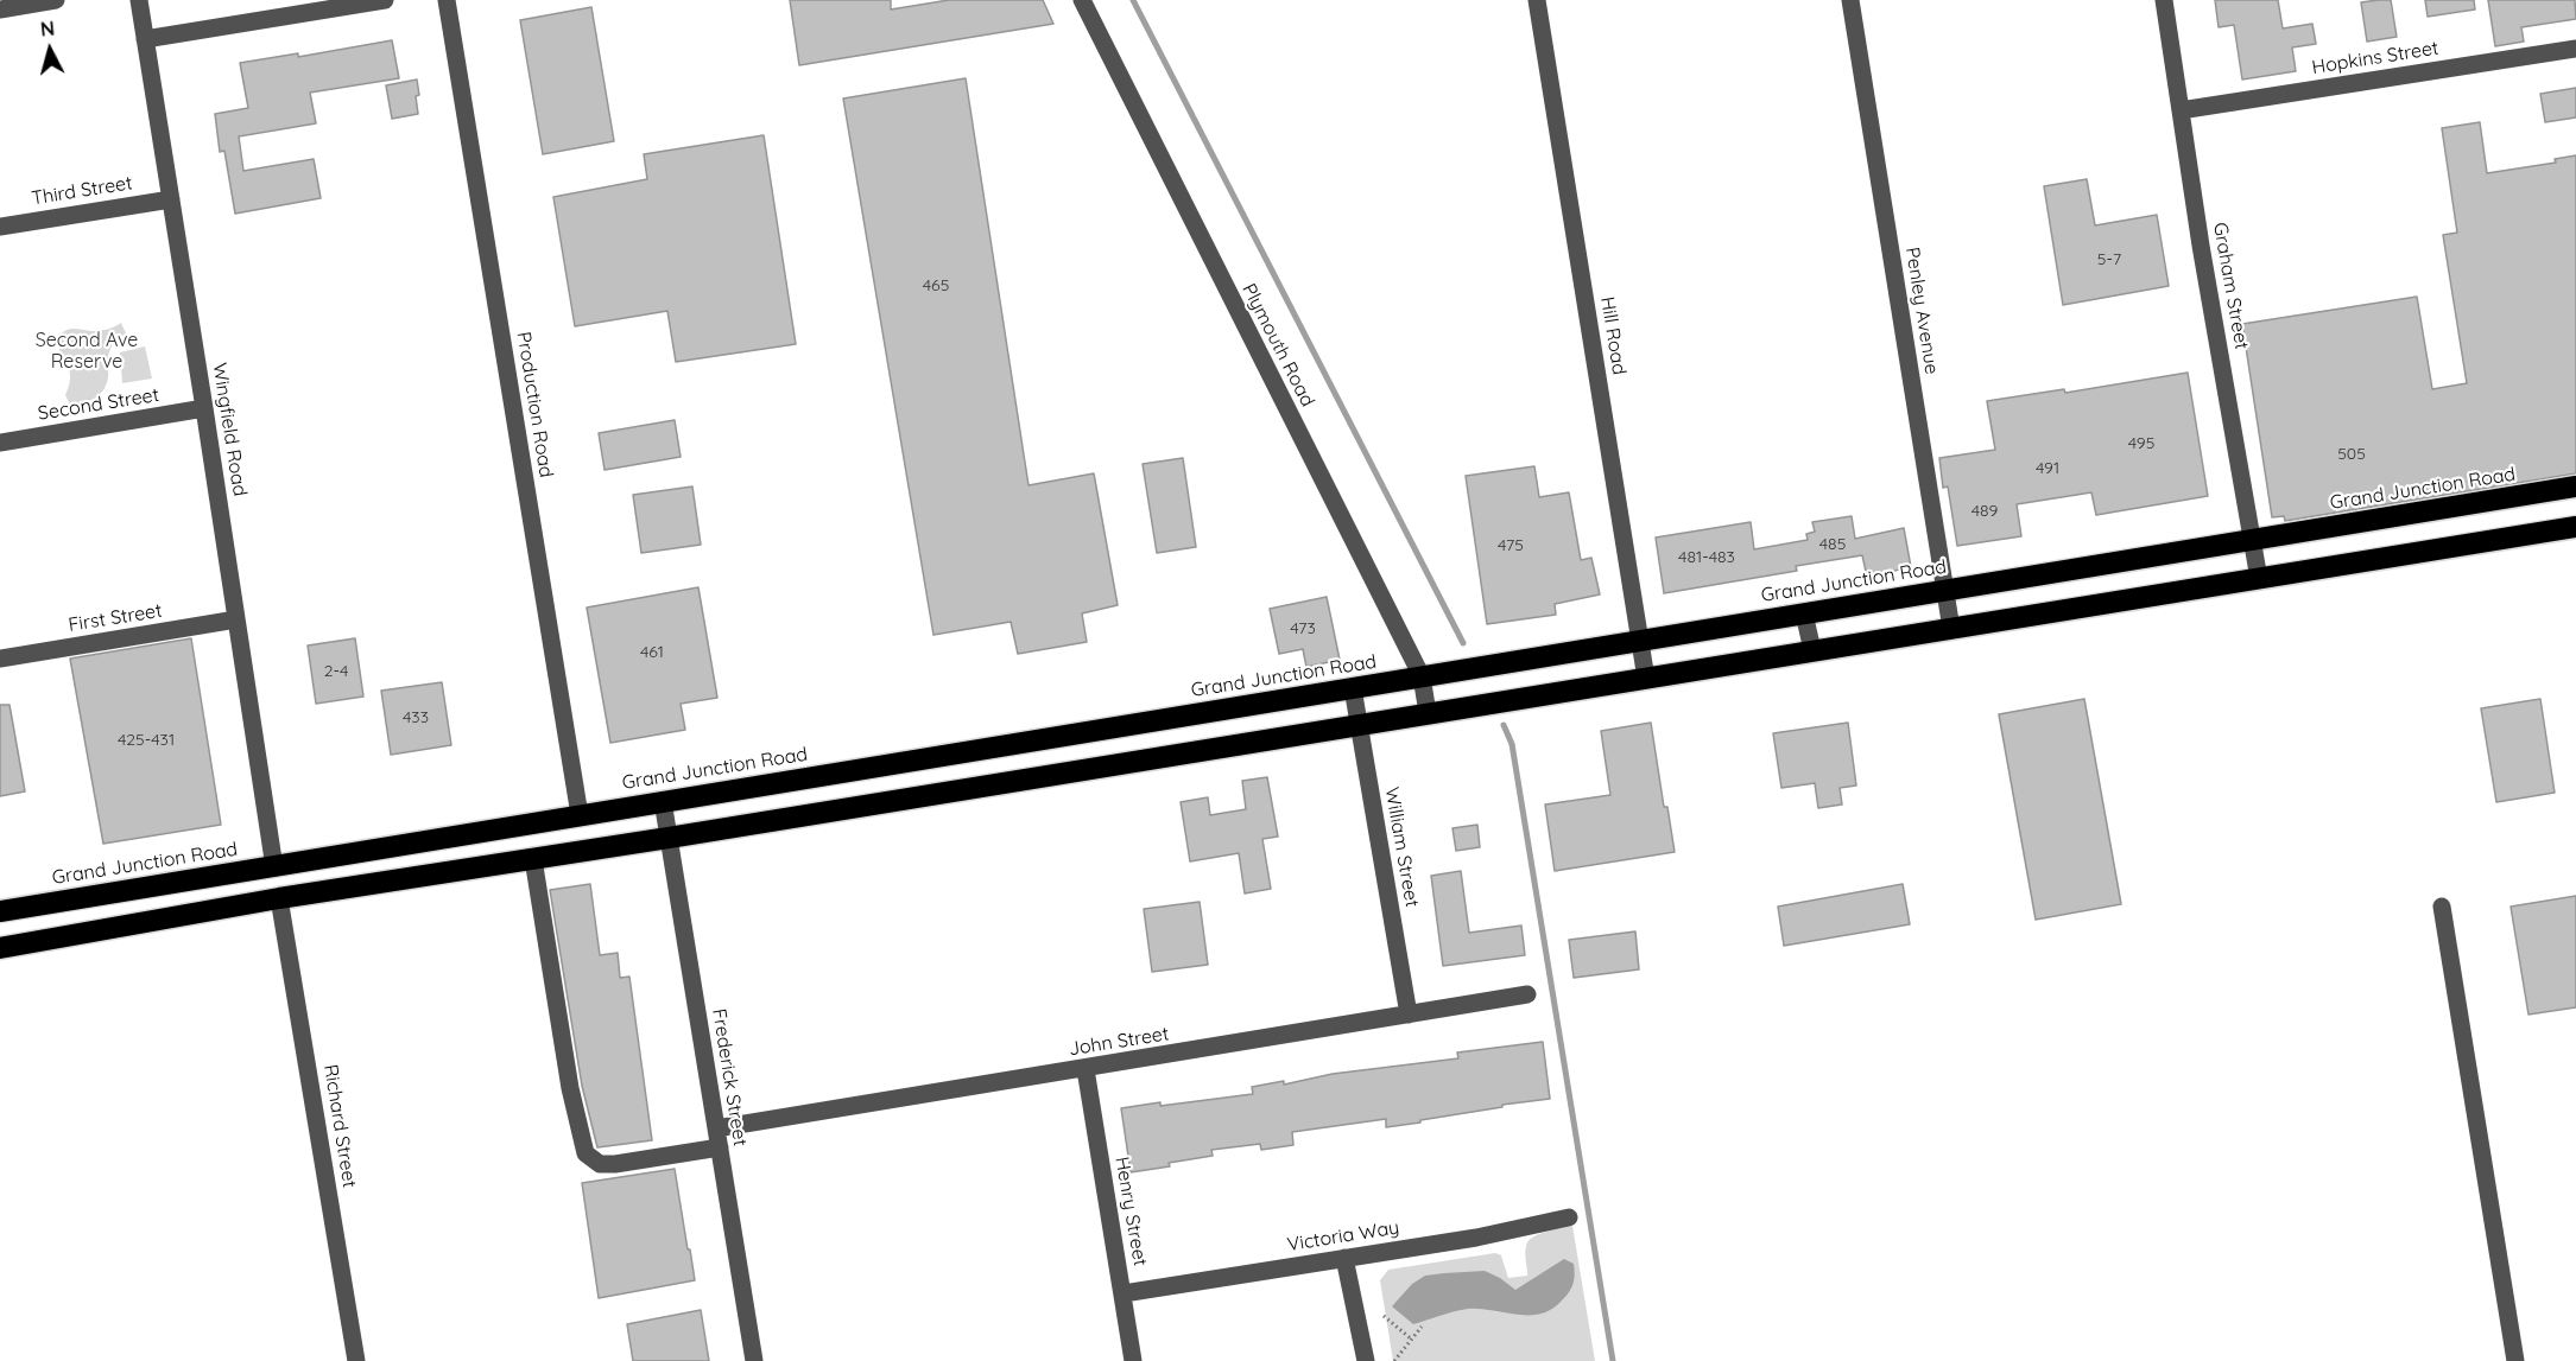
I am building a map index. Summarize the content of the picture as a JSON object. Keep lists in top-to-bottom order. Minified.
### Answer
{"streets":{"highway":["Grand Junction Road"],"street":["Hopkins Street","Third Street","Graham Street","Penley Avenue","Hill Road","Plymouth Road","Second Street","Production Road","Wingfield Road","First Street","William Street","John Street","Frederick Street","Richard Street","Henry Street","Victoria Way"]},"crossings":[["Hopkins Street","Graham Street"],["Third Street","Wingfield Road"],["Graham Street","Grand Junction Road"],["Penley Avenue","Grand Junction Road"],["Hill Road","Grand Junction Road"],["Plymouth Road","Grand Junction Road"],["Second Street","Wingfield Road"],["Production Road","Grand Junction Road"],["Wingfield Road","Grand Junction Road"],["Wingfield Road","First Street"],["Grand Junction Road","William Street"],["Grand Junction Road","Frederick Street"],["William Street","John Street"],["John Street","Frederick Street"],["John Street","Henry Street"],["Henry Street","Victoria Way"]],"parks":["Second Ave Reserve"],"house_numbers":["5-7","465","495","505","491","489","485","475","481-483","473","461","2-4","433","425-431"],"north":"top"}
